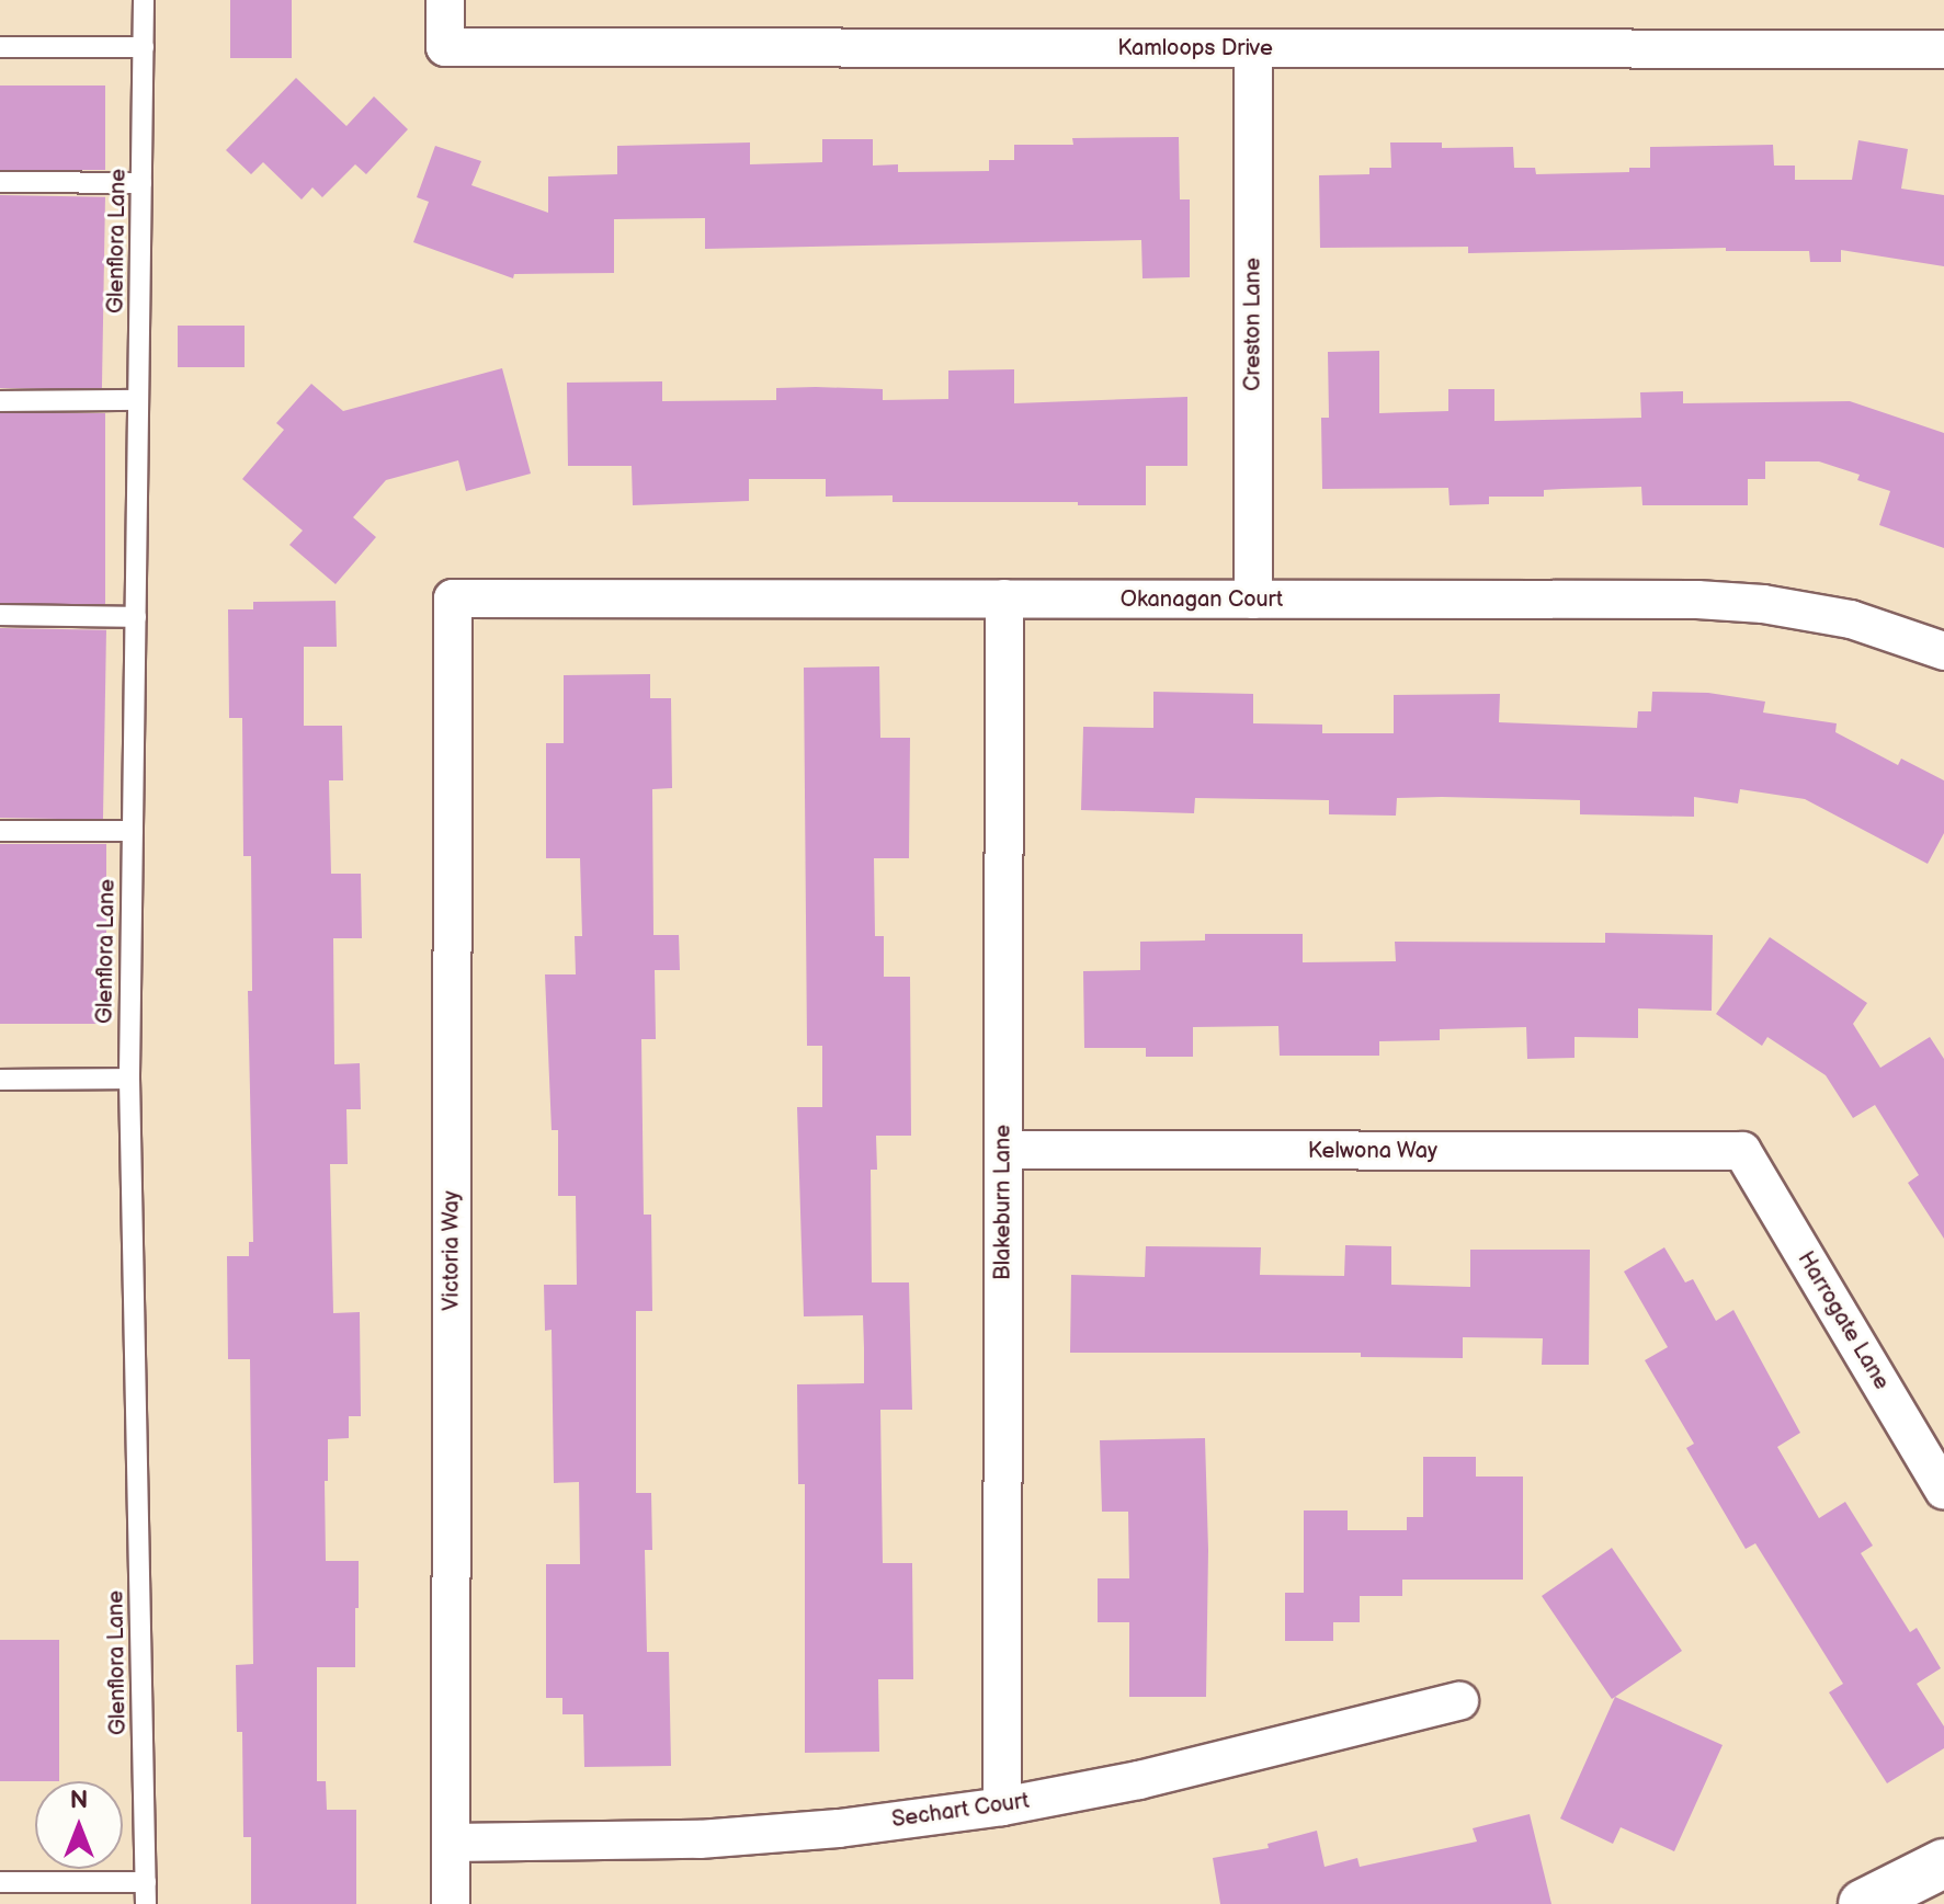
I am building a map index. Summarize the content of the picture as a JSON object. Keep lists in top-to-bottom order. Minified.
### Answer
{"streets":{"street":["Kamloops Drive","Creston Lane","Okanagan Court","Kelwona Way","Blakeburn Lane","Victoria Way","Harrogate Lane","Sechart Court"],"lane":["Glenflora Lane"]},"crossings":[["Kamloops Drive","Creston Lane"],["Creston Lane","Okanagan Court"],["Okanagan Court","Blakeburn Lane"],["Okanagan Court","Victoria Way"],["Kelwona Way","Blakeburn Lane"],["Kelwona Way","Harrogate Lane"],["Blakeburn Lane","Sechart Court"],["Victoria Way","Sechart Court"]],"north":"top"}
